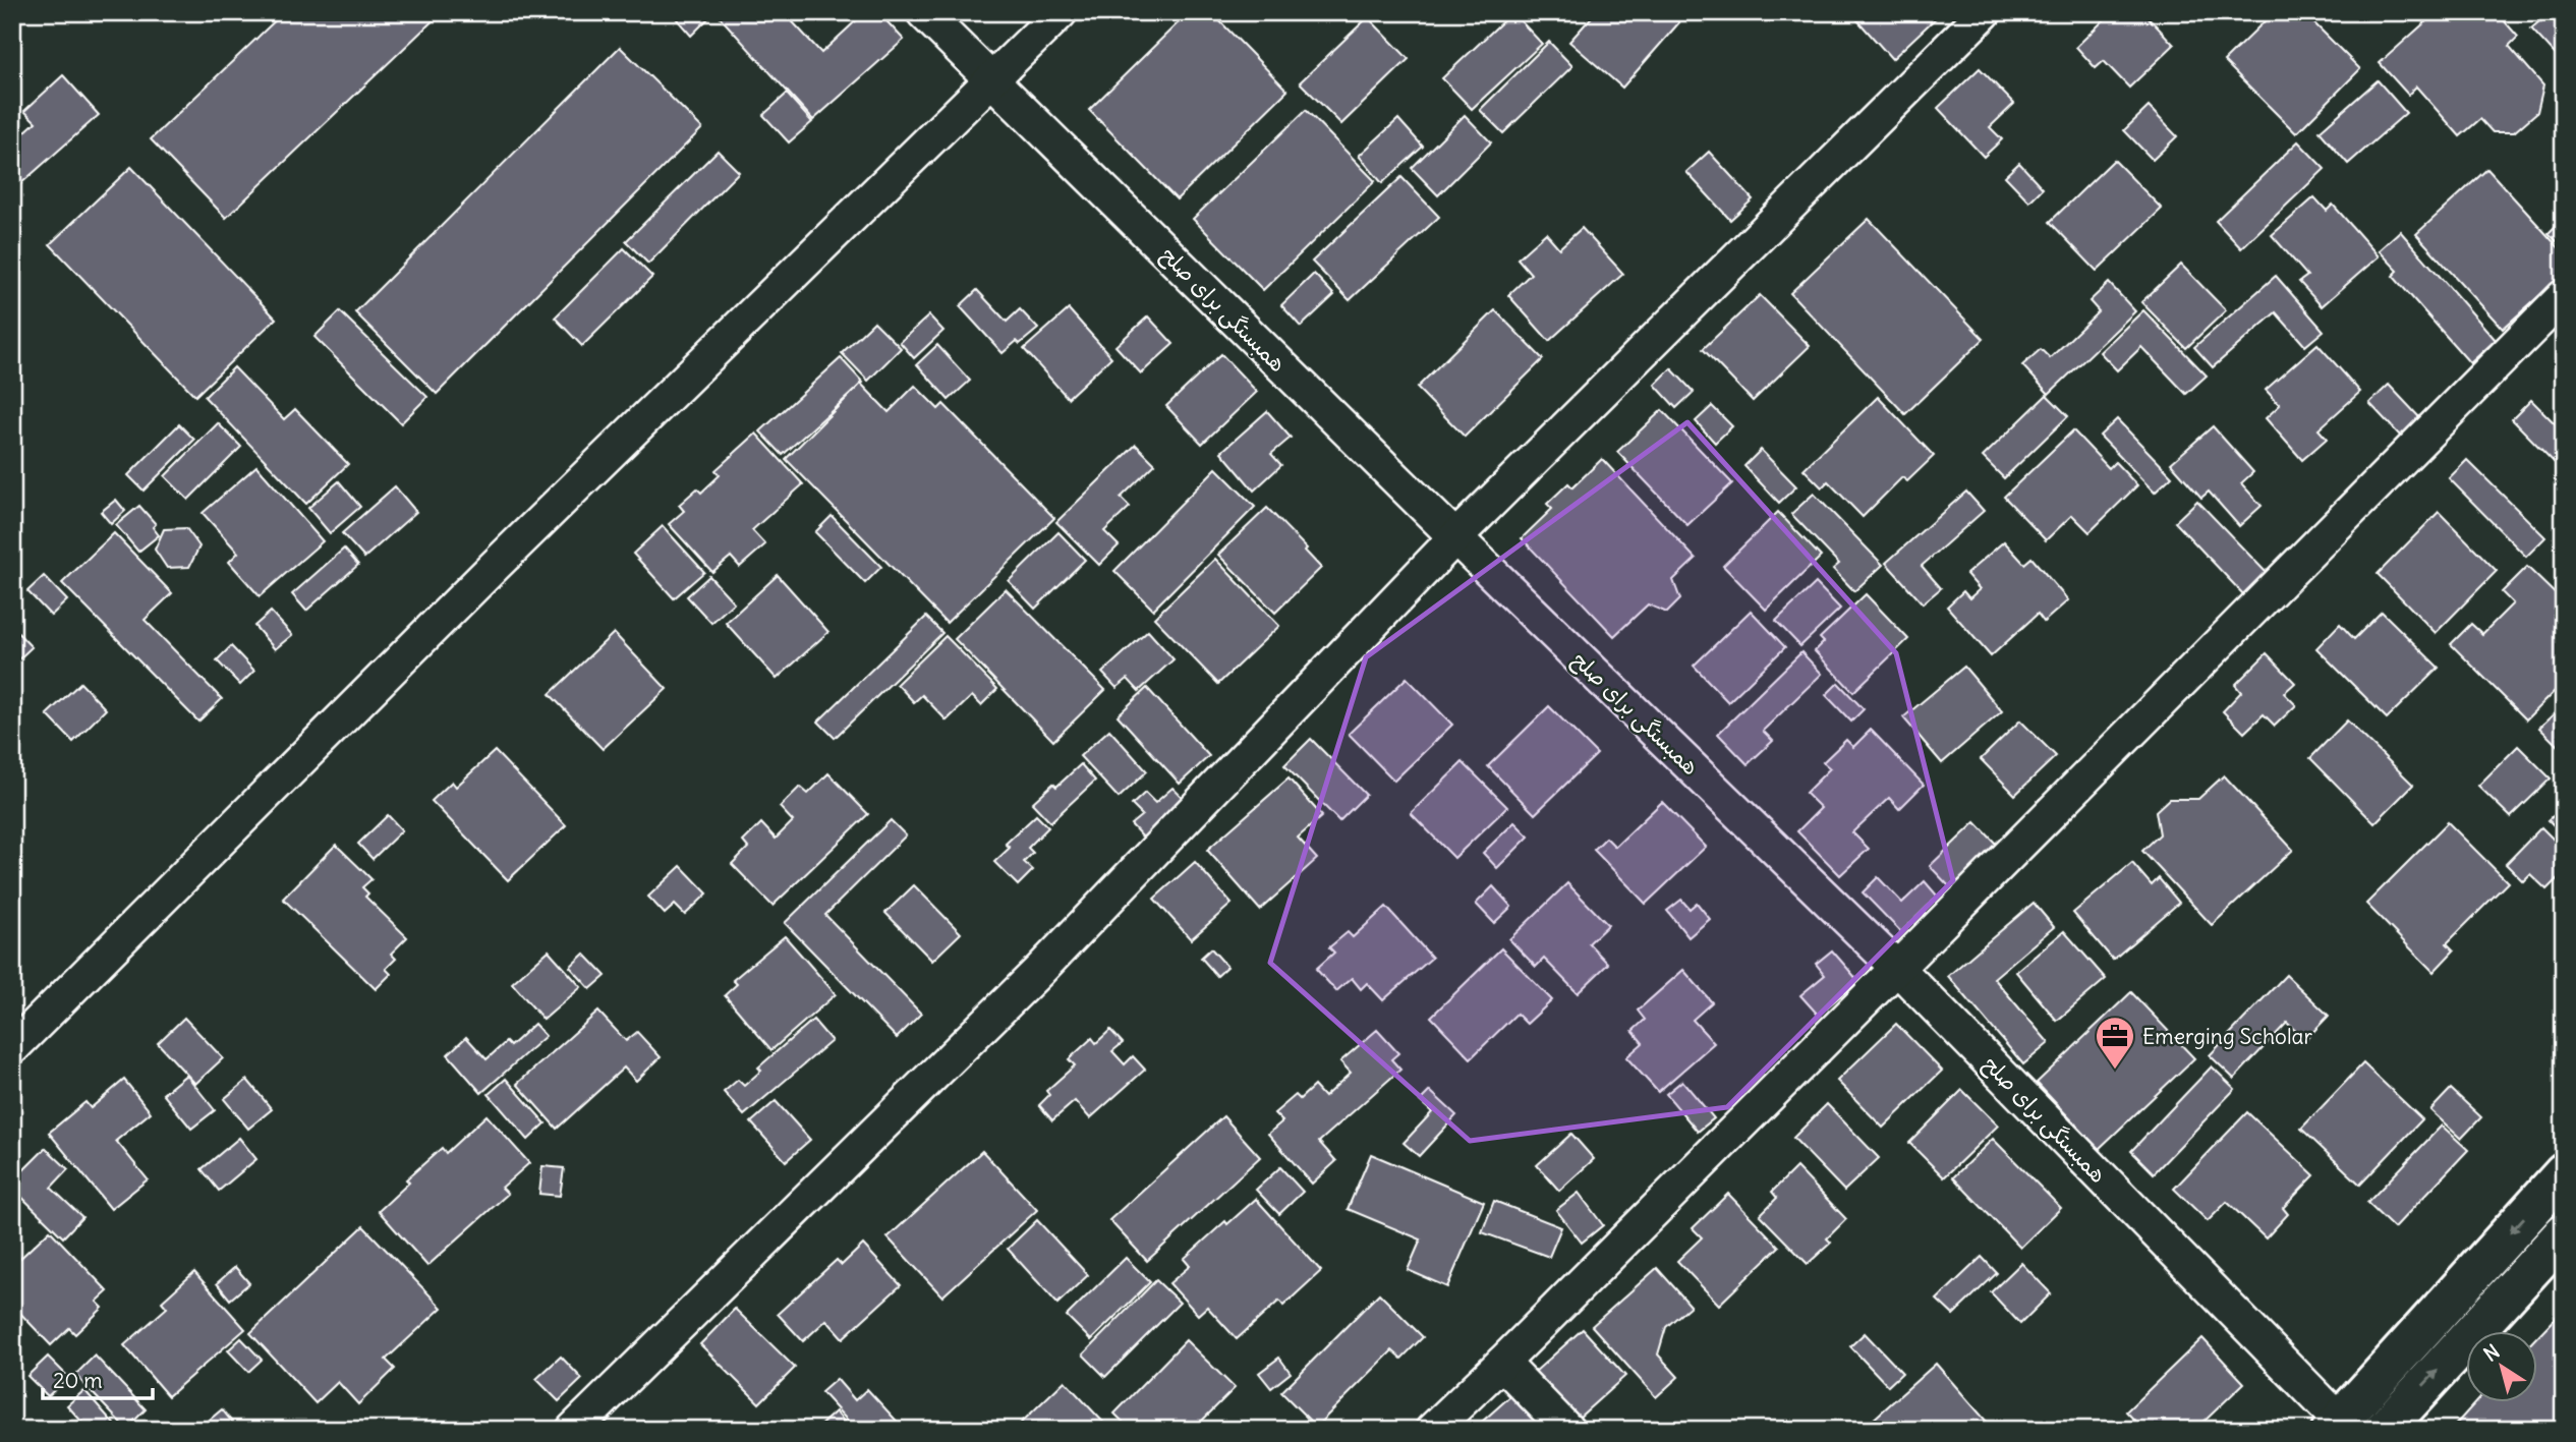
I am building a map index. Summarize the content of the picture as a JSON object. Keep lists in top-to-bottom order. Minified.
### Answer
{"streets":{"street":["همبستگی برای صلح"]},"places":{"office":["Emerging Scholar"]},"scale_bar":"20 m","north":"top left"}
